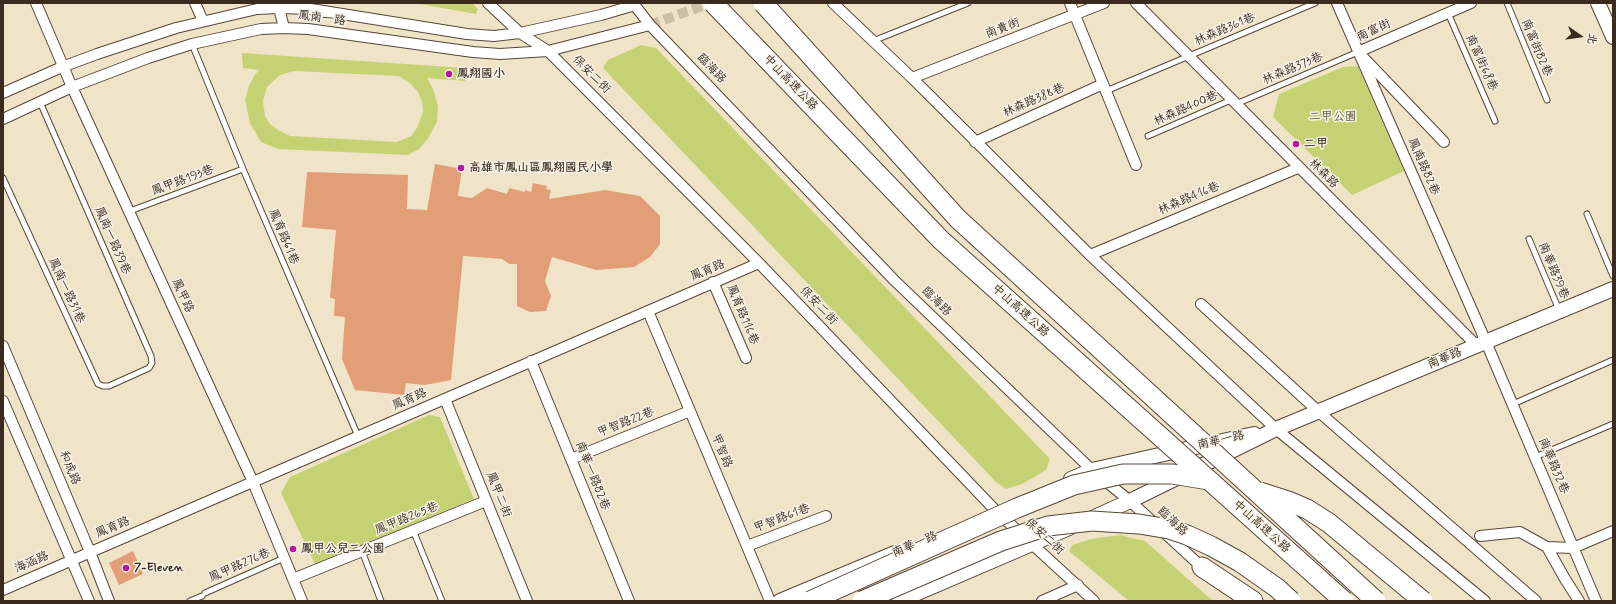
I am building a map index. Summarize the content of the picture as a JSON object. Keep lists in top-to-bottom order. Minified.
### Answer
{"streets":{"highway":["中山高速公路"],"main road":["南華路","南華一路"],"street":["鳳南一路","南貴街","南富街","臨海路","保安二街","林森路388巷","鳳南路82巷","林森路","林森路416巷","鳳育路","鳳甲路","鳳育路116巷","甲智路22巷","甲智路","南華路32巷","和成路","南華一路82巷","鳳甲二街","鳳甲路265巷","甲智路61巷","海涵路"],"lane":["林森路361巷","南富街82巷","南富街68巷","林森路373巷","林森路400巷","鳳甲路193巷","鳳育路61巷","鳳南一路39巷","南華路39巷","鳳南一路31巷","鳳甲路276巷"]},"crossings":[["鳳南一路","臨海路"],["鳳南一路","保安二街"],["鳳南一路","鳳育路61巷"],["鳳南一路","鳳南一路39巷"],["鳳南一路","鳳甲路"],["林森路361巷","林森路388巷"],["林森路361巷","林森路"],["南富街","南富街68巷"],["南富街","林森路373巷"],["南富街","鳳南路82巷"],["臨海路","南華一路"],["林森路373巷","林森路400巷"],["林森路373巷","鳳南路82巷"],["林森路373巷","林森路"],["保安二街","鳳育路"],["保安二街","南華一路"],["林森路388巷","林森路"],["林森路400巷","林森路"],["鳳南路82巷","林森路"],["鳳南路82巷","南華路"],["鳳南路82巷","南華路32巷"],["林森路","林森路416巷"],["林森路","南華路"],["林森路","南華路32巷"],["鳳甲路193巷","鳳育路61巷"],["鳳甲路193巷","鳳甲路"],["鳳育路61巷","鳳育路"],["鳳南一路39巷","鳳南一路31巷"],["鳳育路","鳳甲路"],["鳳育路","鳳育路116巷"],["鳳育路","甲智路"],["鳳育路","和成路"],["鳳育路","南華一路82巷"],["鳳育路","鳳甲二街"],["鳳育路","海涵路"],["南華路39巷","南華路"],["鳳甲路","鳳甲路265巷"],["鳳甲路","鳳甲路276巷"],["南華路","南華一路"],["南華路","南華路32巷"],["甲智路22巷","甲智路"],["甲智路22巷","南華一路82巷"],["甲智路","甲智路61巷"],["鳳甲二街","鳳甲路265巷"]],"parks":["二甲公園"],"places":["鳳翔國小","二甲","高雄市鳳山區鳳翔國民小學","鳳甲公兒二公園","7-Eleven"],"north":"right"}
